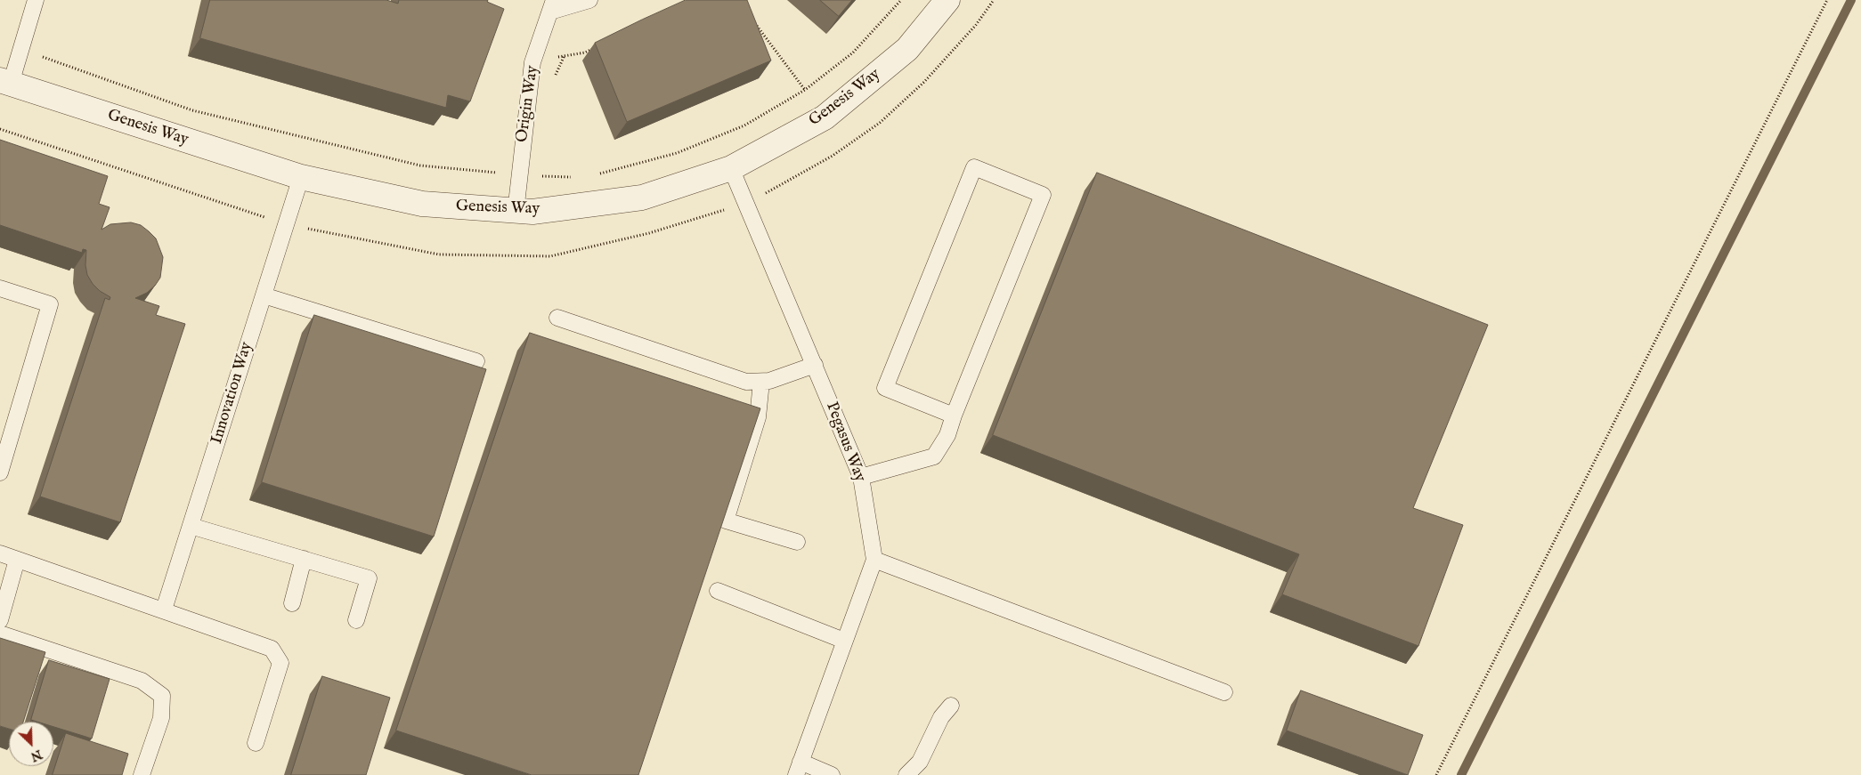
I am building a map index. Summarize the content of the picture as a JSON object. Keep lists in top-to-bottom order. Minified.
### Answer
{"streets":{"street":["Genesis Way"],"lane":["Origin Way","Innovation Way","Pegasus Way"]},"crossings":[["Genesis Way","Origin Way"],["Genesis Way","Innovation Way"],["Genesis Way","Pegasus Way"]],"north":"bottom right"}
